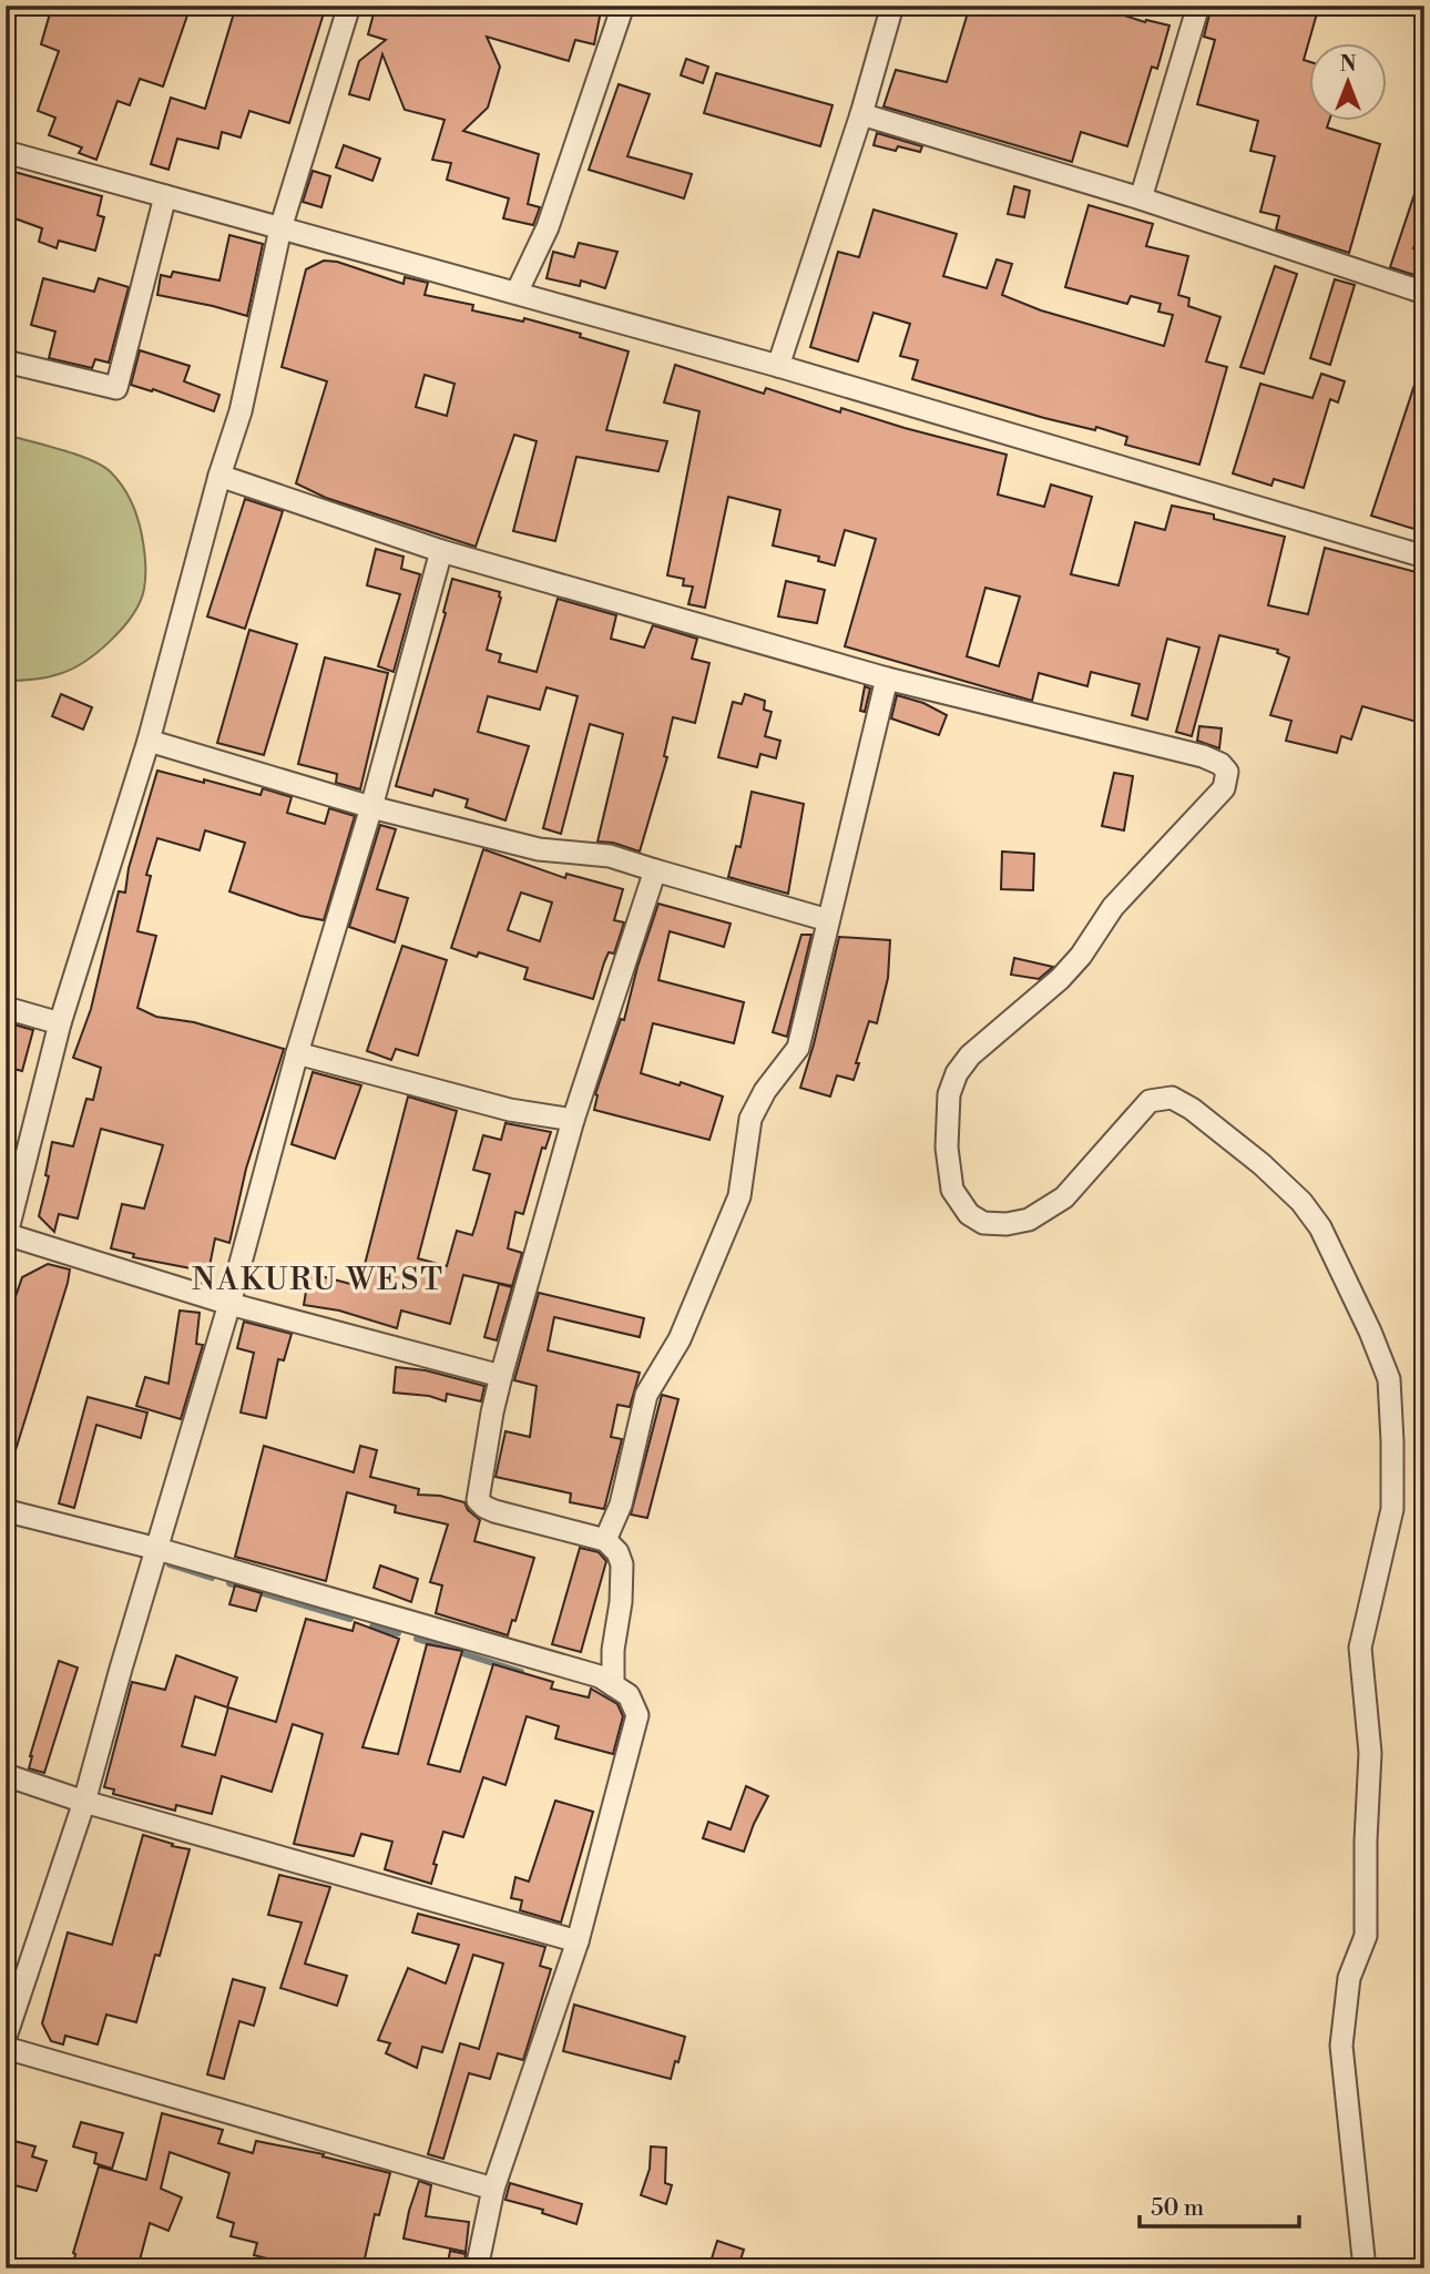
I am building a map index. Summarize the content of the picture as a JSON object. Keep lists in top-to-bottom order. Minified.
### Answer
{"districts":["NAKURU WEST"],"scale_bar":"50 m","north":"top"}
